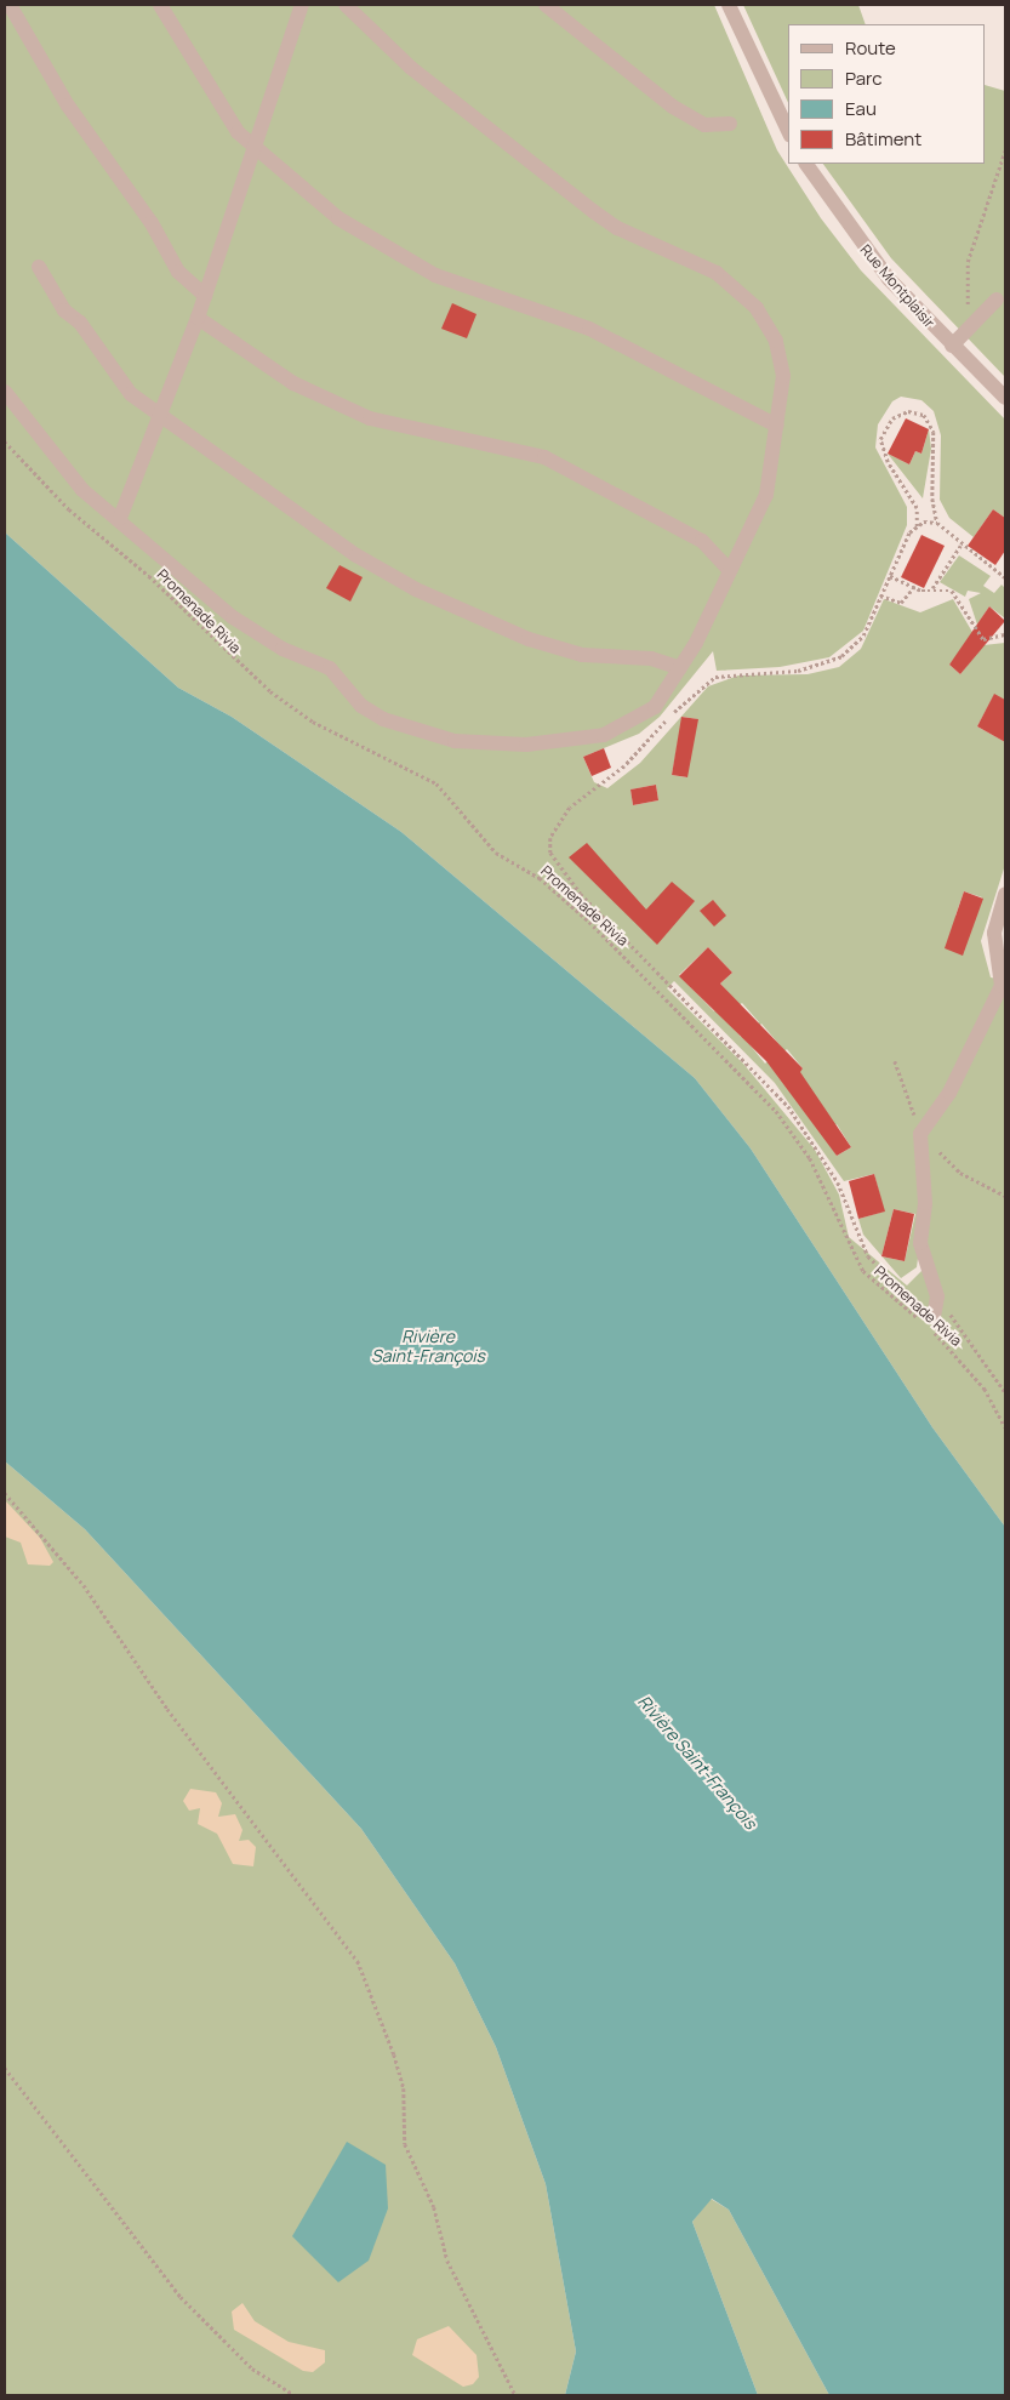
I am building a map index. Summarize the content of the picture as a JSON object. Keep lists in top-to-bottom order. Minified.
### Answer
{"streets":{"street":["Rue Montplaisir"],"path":["Promenade Rivia"]},"water":["Rivière Saint-François"],"legend":["Route","Parc","Eau","Bâtiment"]}
